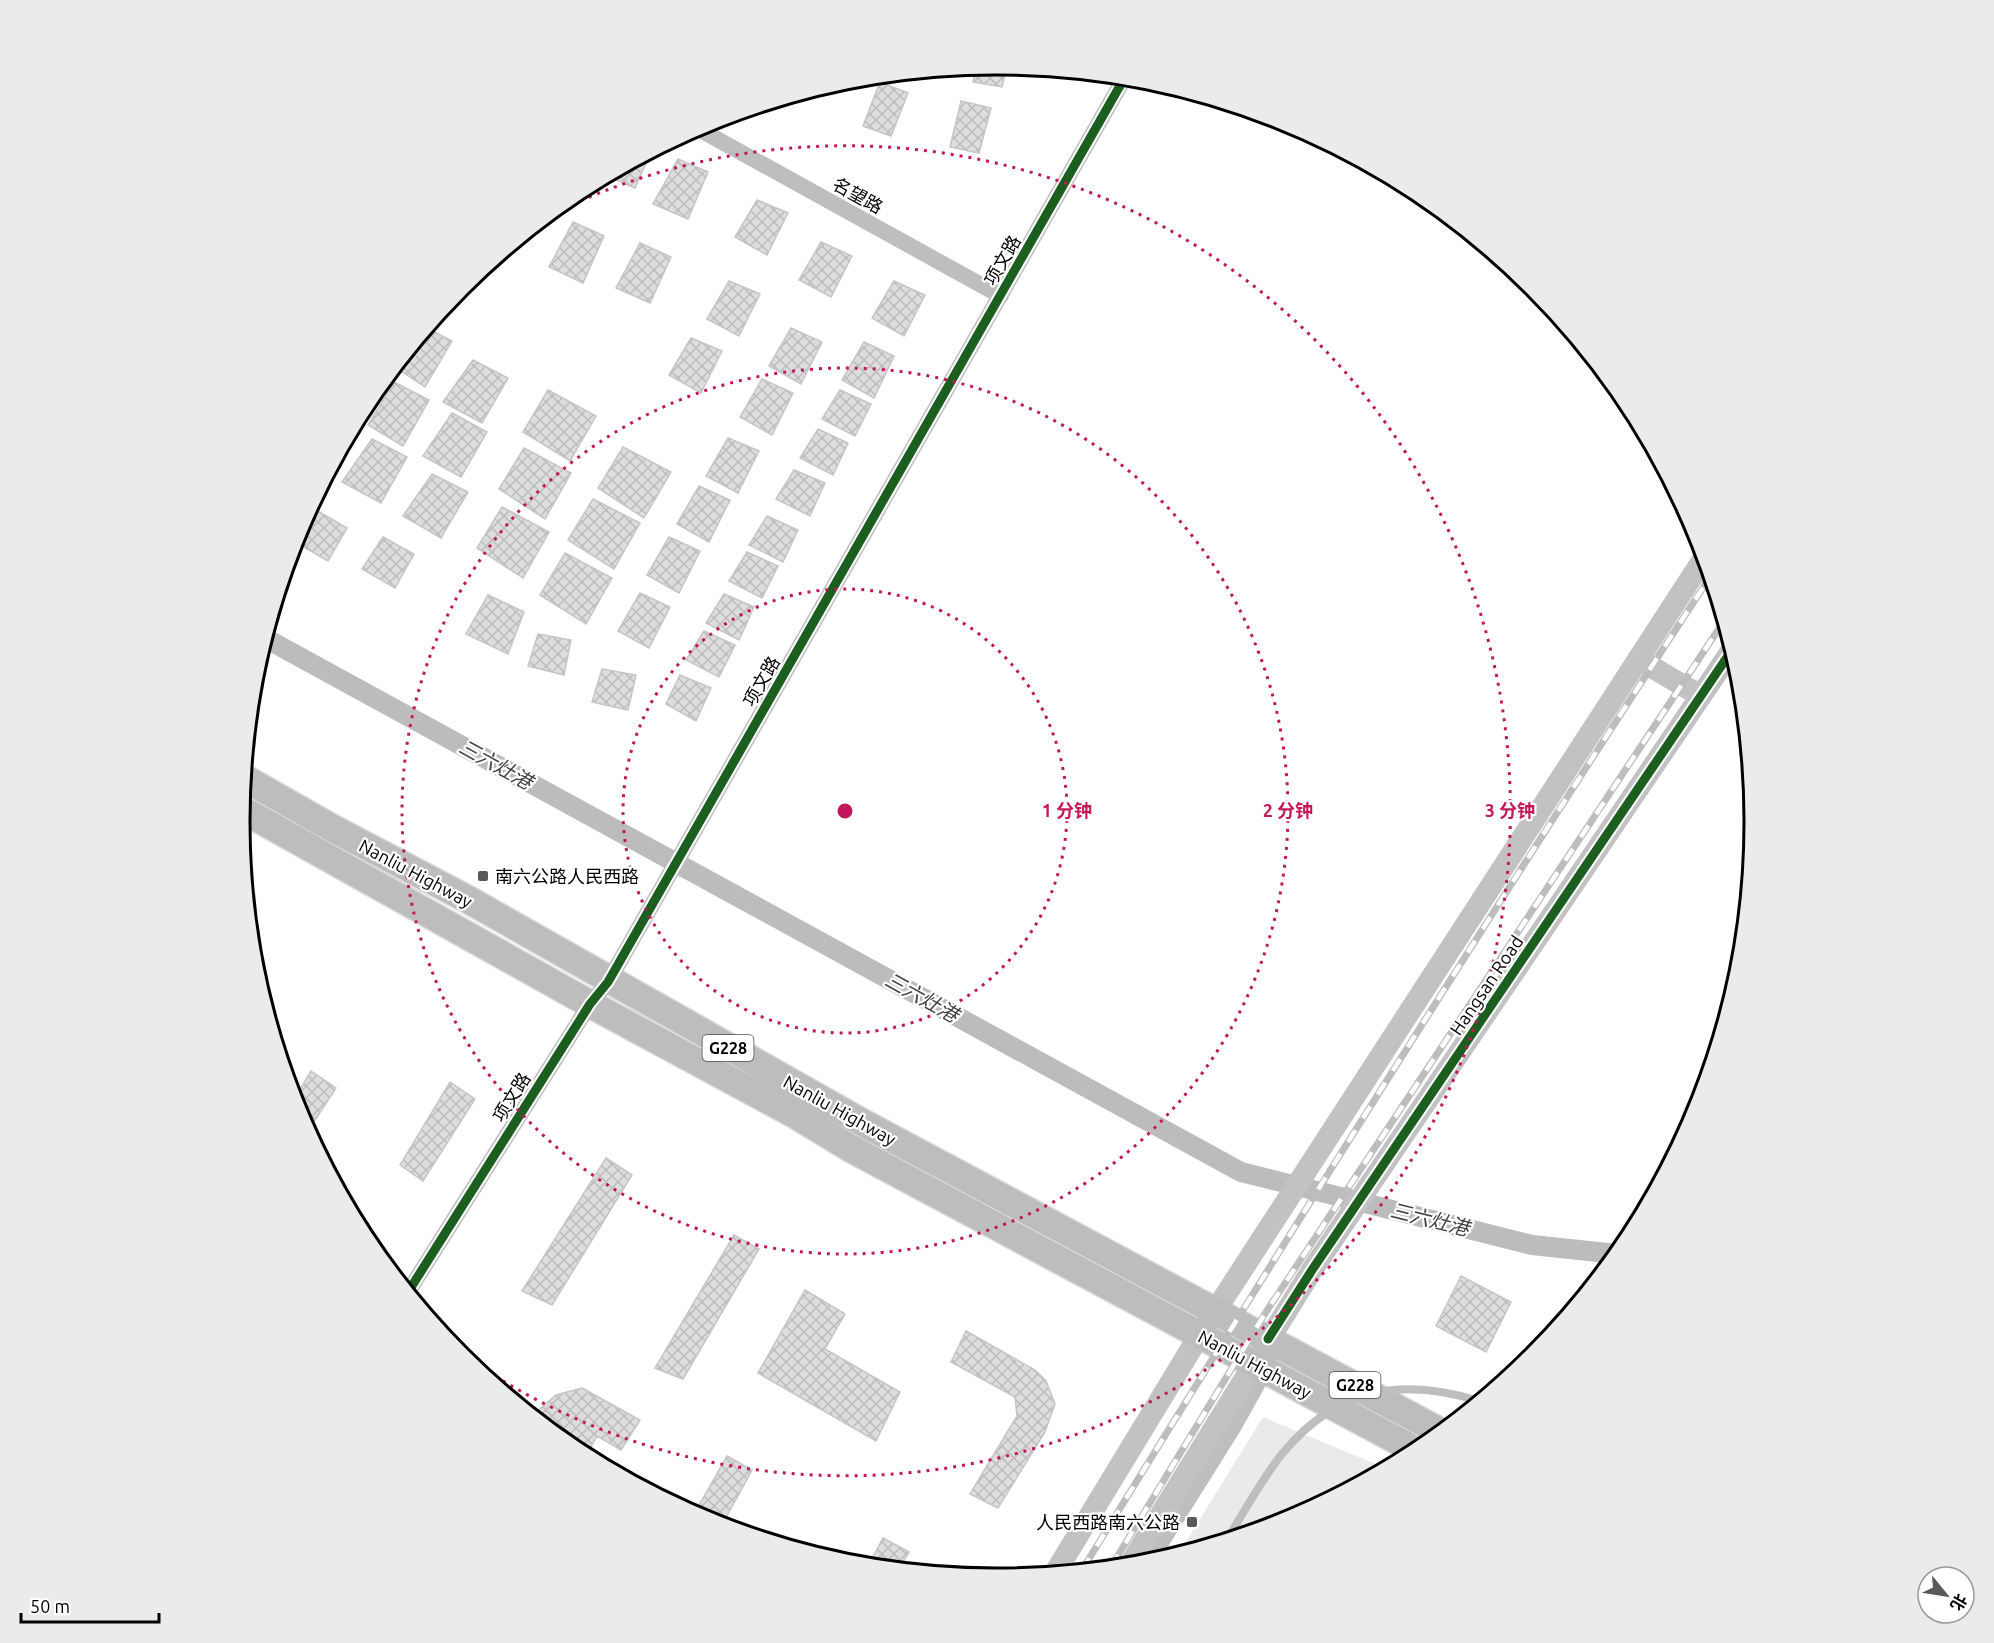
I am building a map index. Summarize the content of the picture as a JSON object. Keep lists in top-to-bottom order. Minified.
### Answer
{"streets":{"highway":["Nanliu Highway","G228"],"main road":["Hangsan Road"],"street":["名望路","项文路"]},"crossings":[["名望路","项文路"],["项文路","Nanliu Highway"],["Nanliu Highway","Hangsan Road"]],"water":["三六灶港"],"places":{"transit":["南六公路人民西路","人民西路南六公路"]},"scale_bar":"50 m","north":"bottom right","rings":["1 分钟","2 分钟","3 分钟"]}
